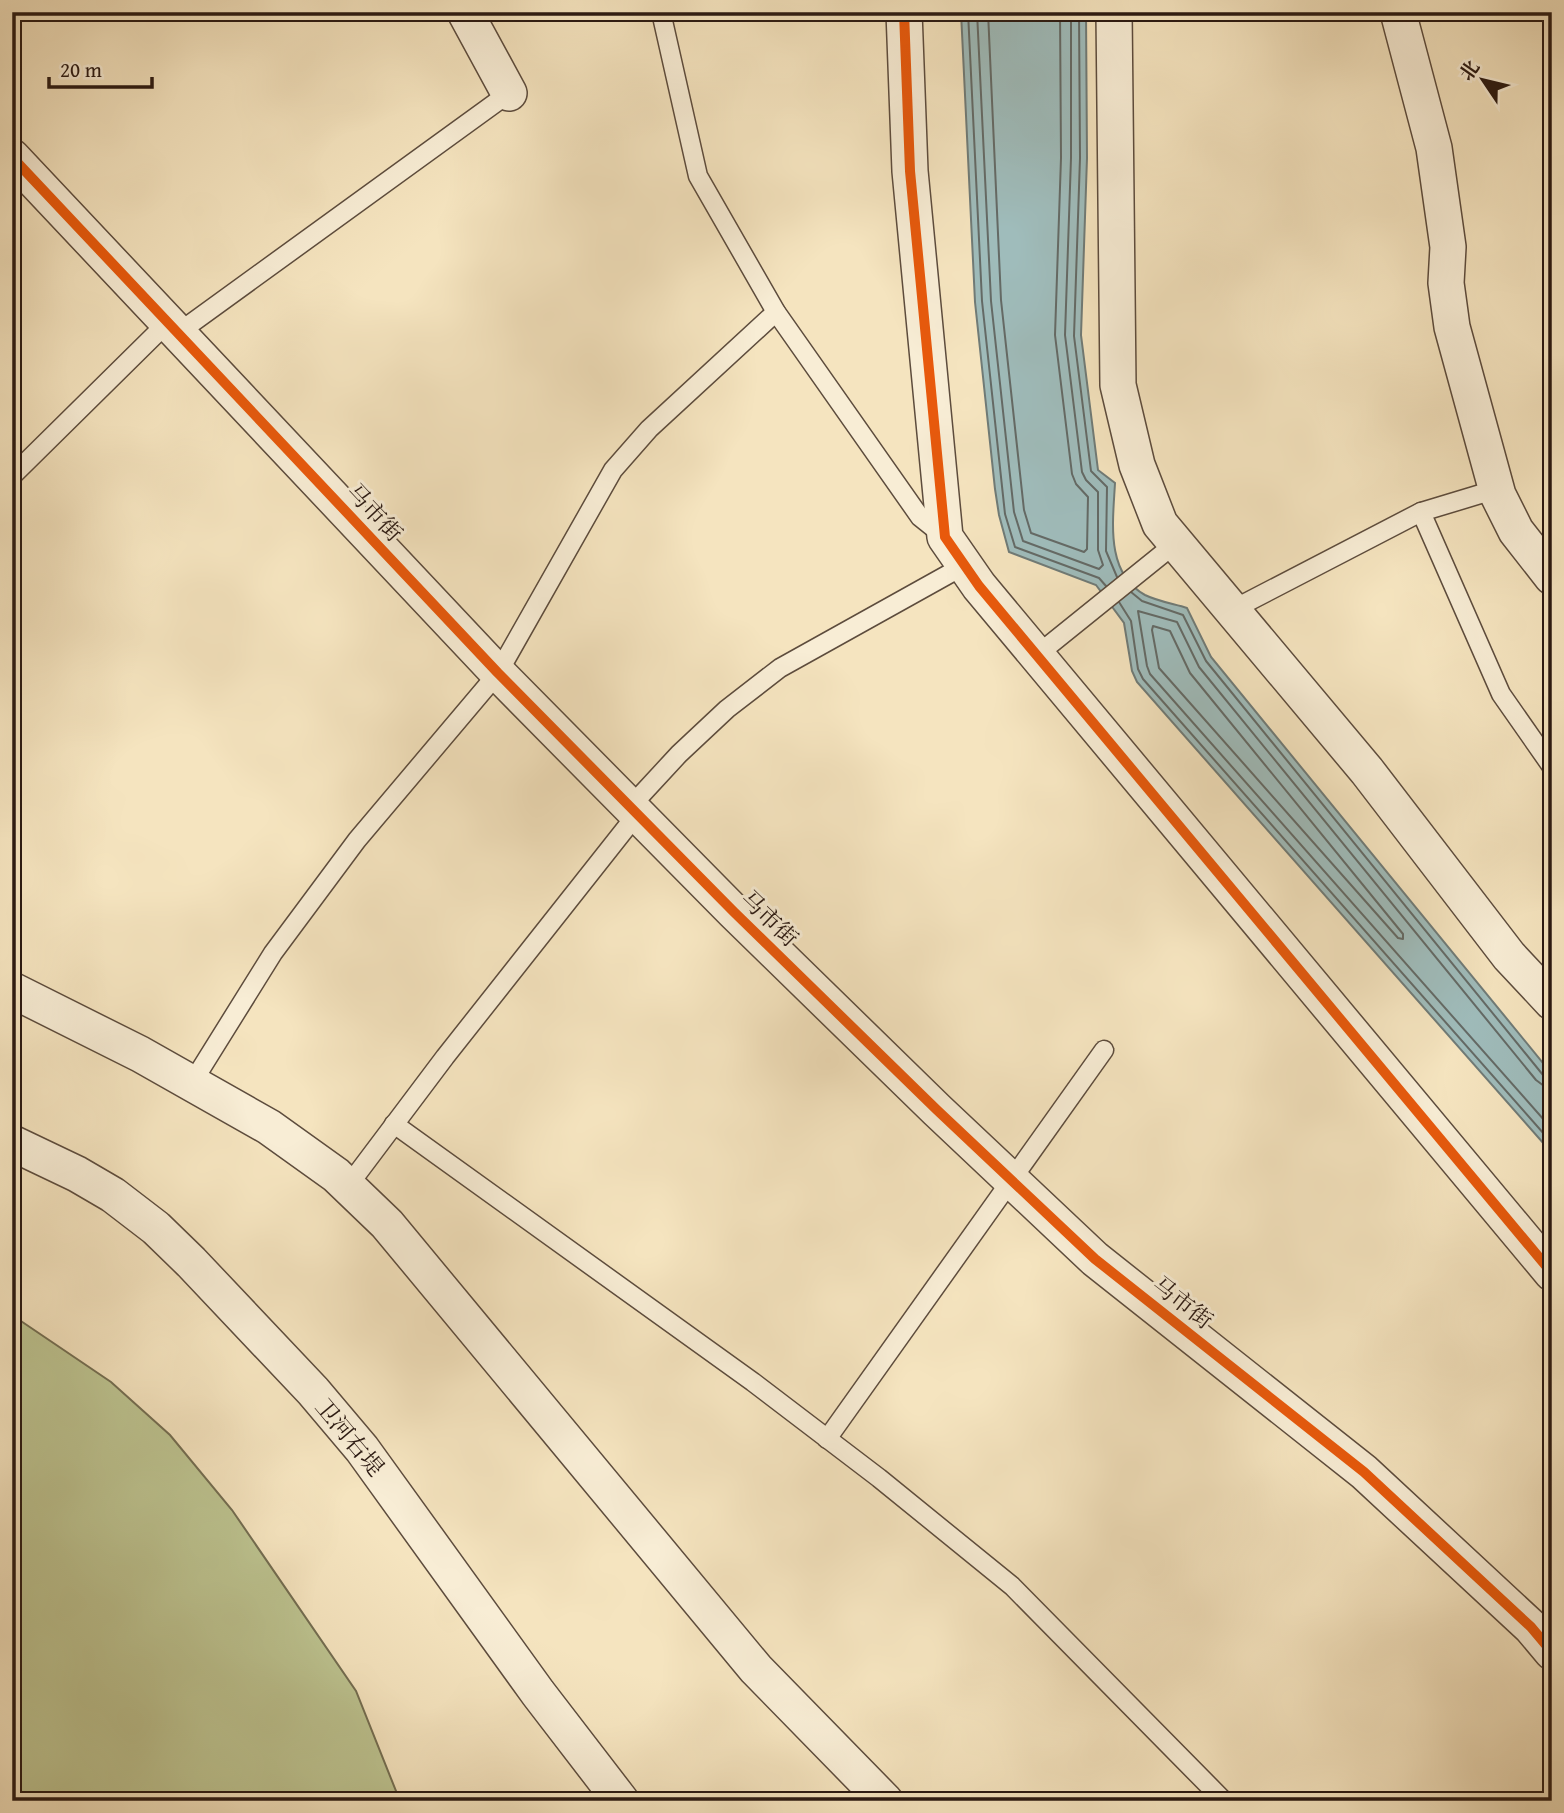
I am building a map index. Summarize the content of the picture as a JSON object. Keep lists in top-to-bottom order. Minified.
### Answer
{"streets":{"street":["马市街","卫河右堤"]},"scale_bar":"20 m","north":"top left"}
